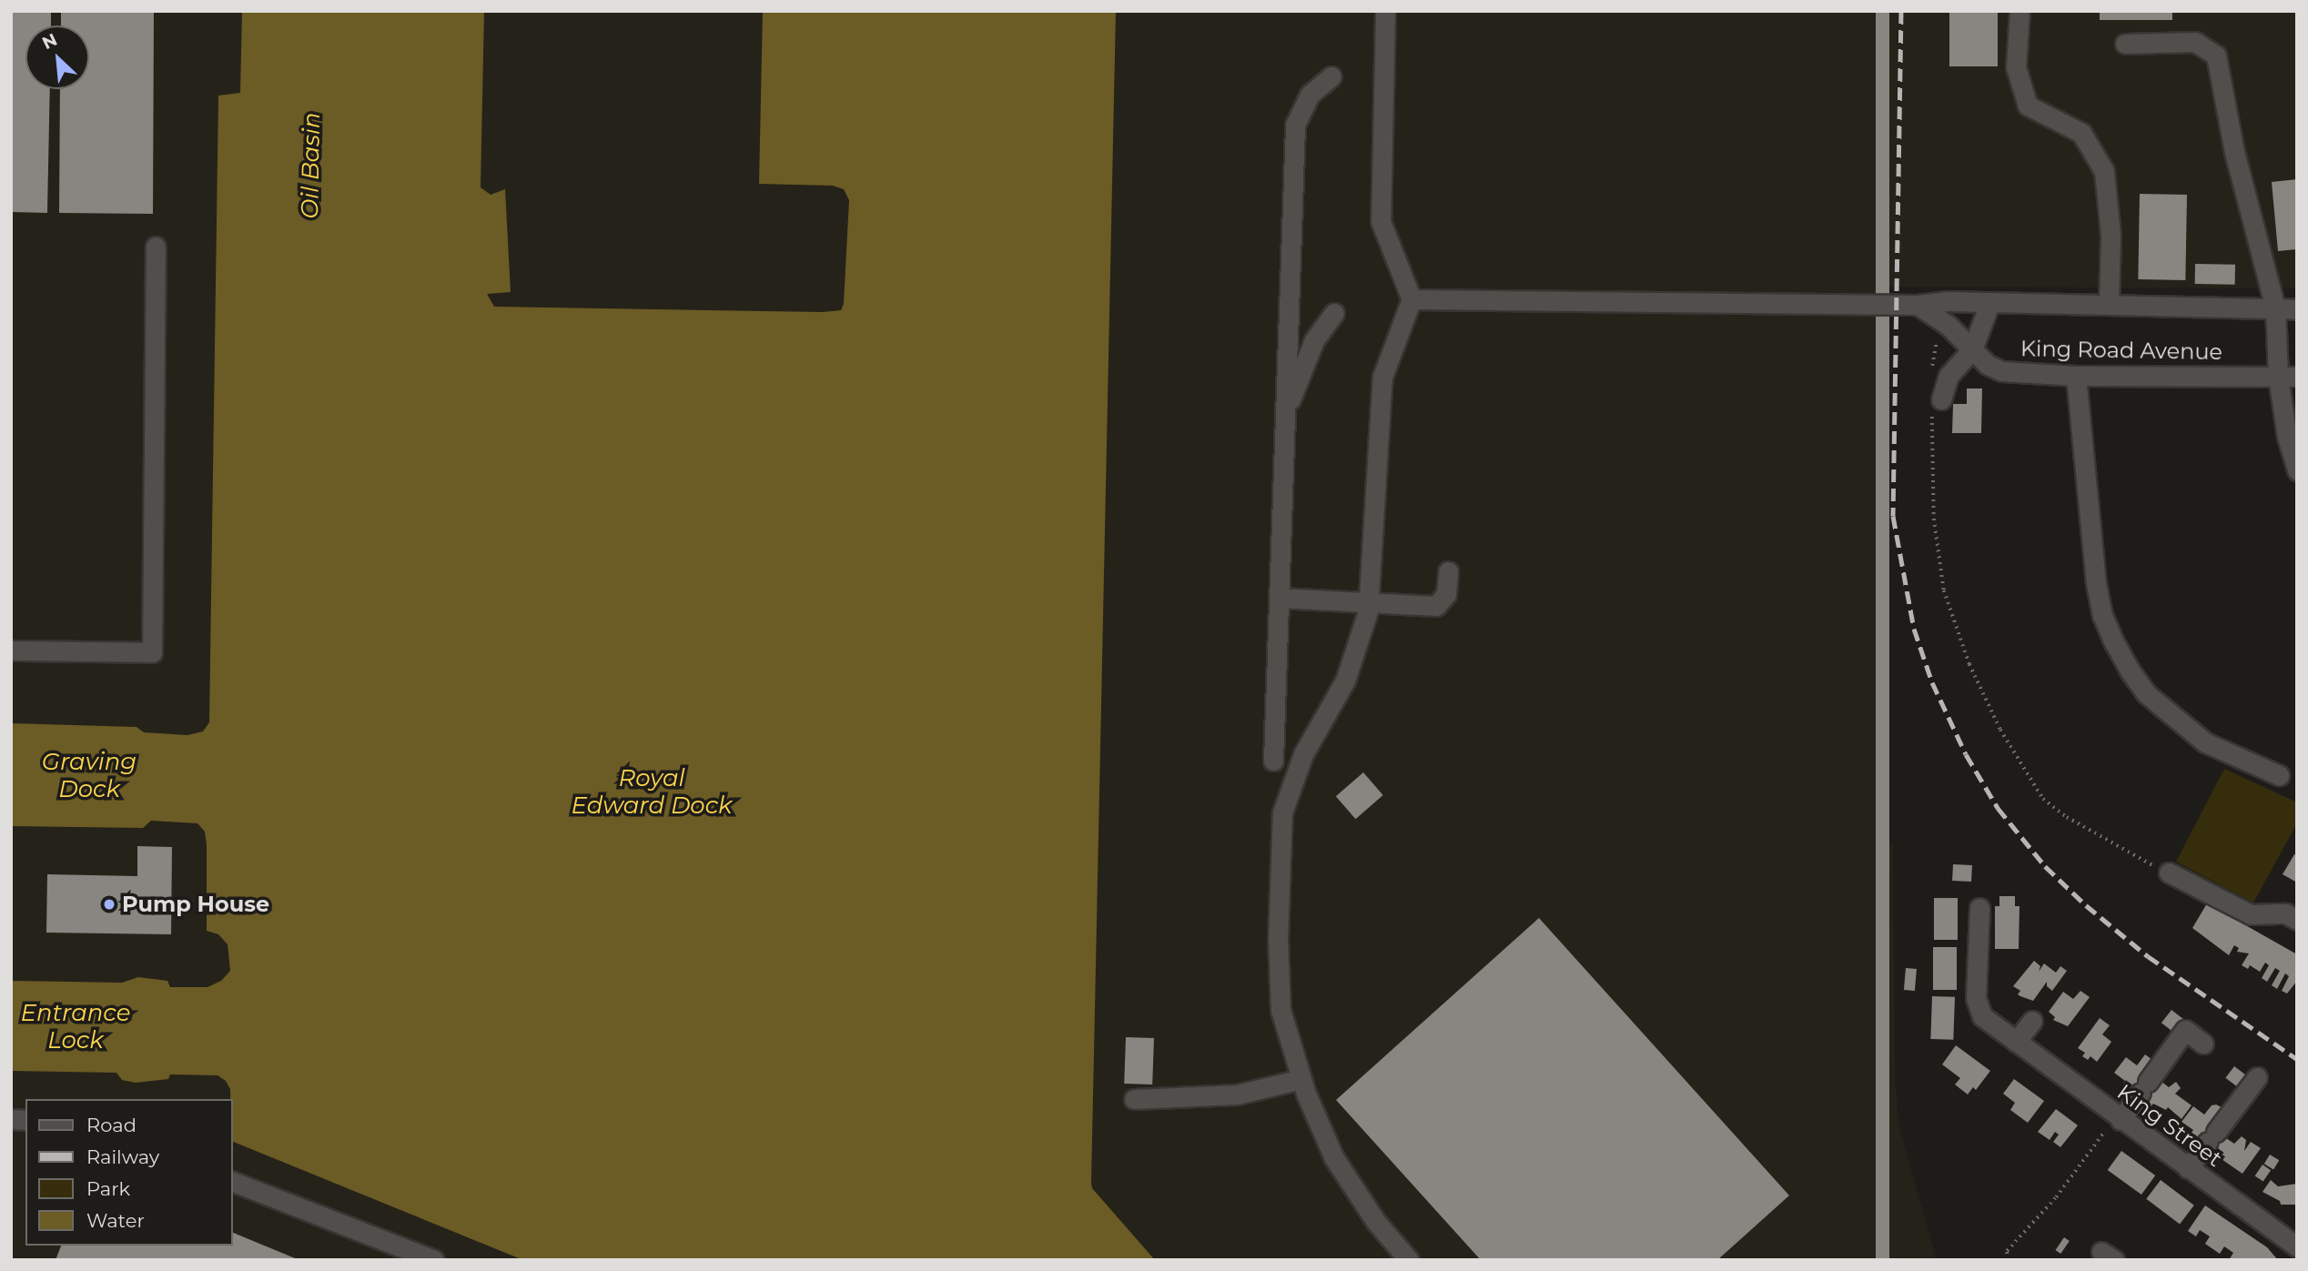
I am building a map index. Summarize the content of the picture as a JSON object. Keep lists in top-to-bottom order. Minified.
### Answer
{"streets":{"street":["King Road Avenue","King Street"]},"water":["Oil Basin","Graving Dock","Royal Edward Dock","Entrance Lock"],"places":["Pump House"],"legend":["Road","Railway","Park","Water"],"north":"top left"}
